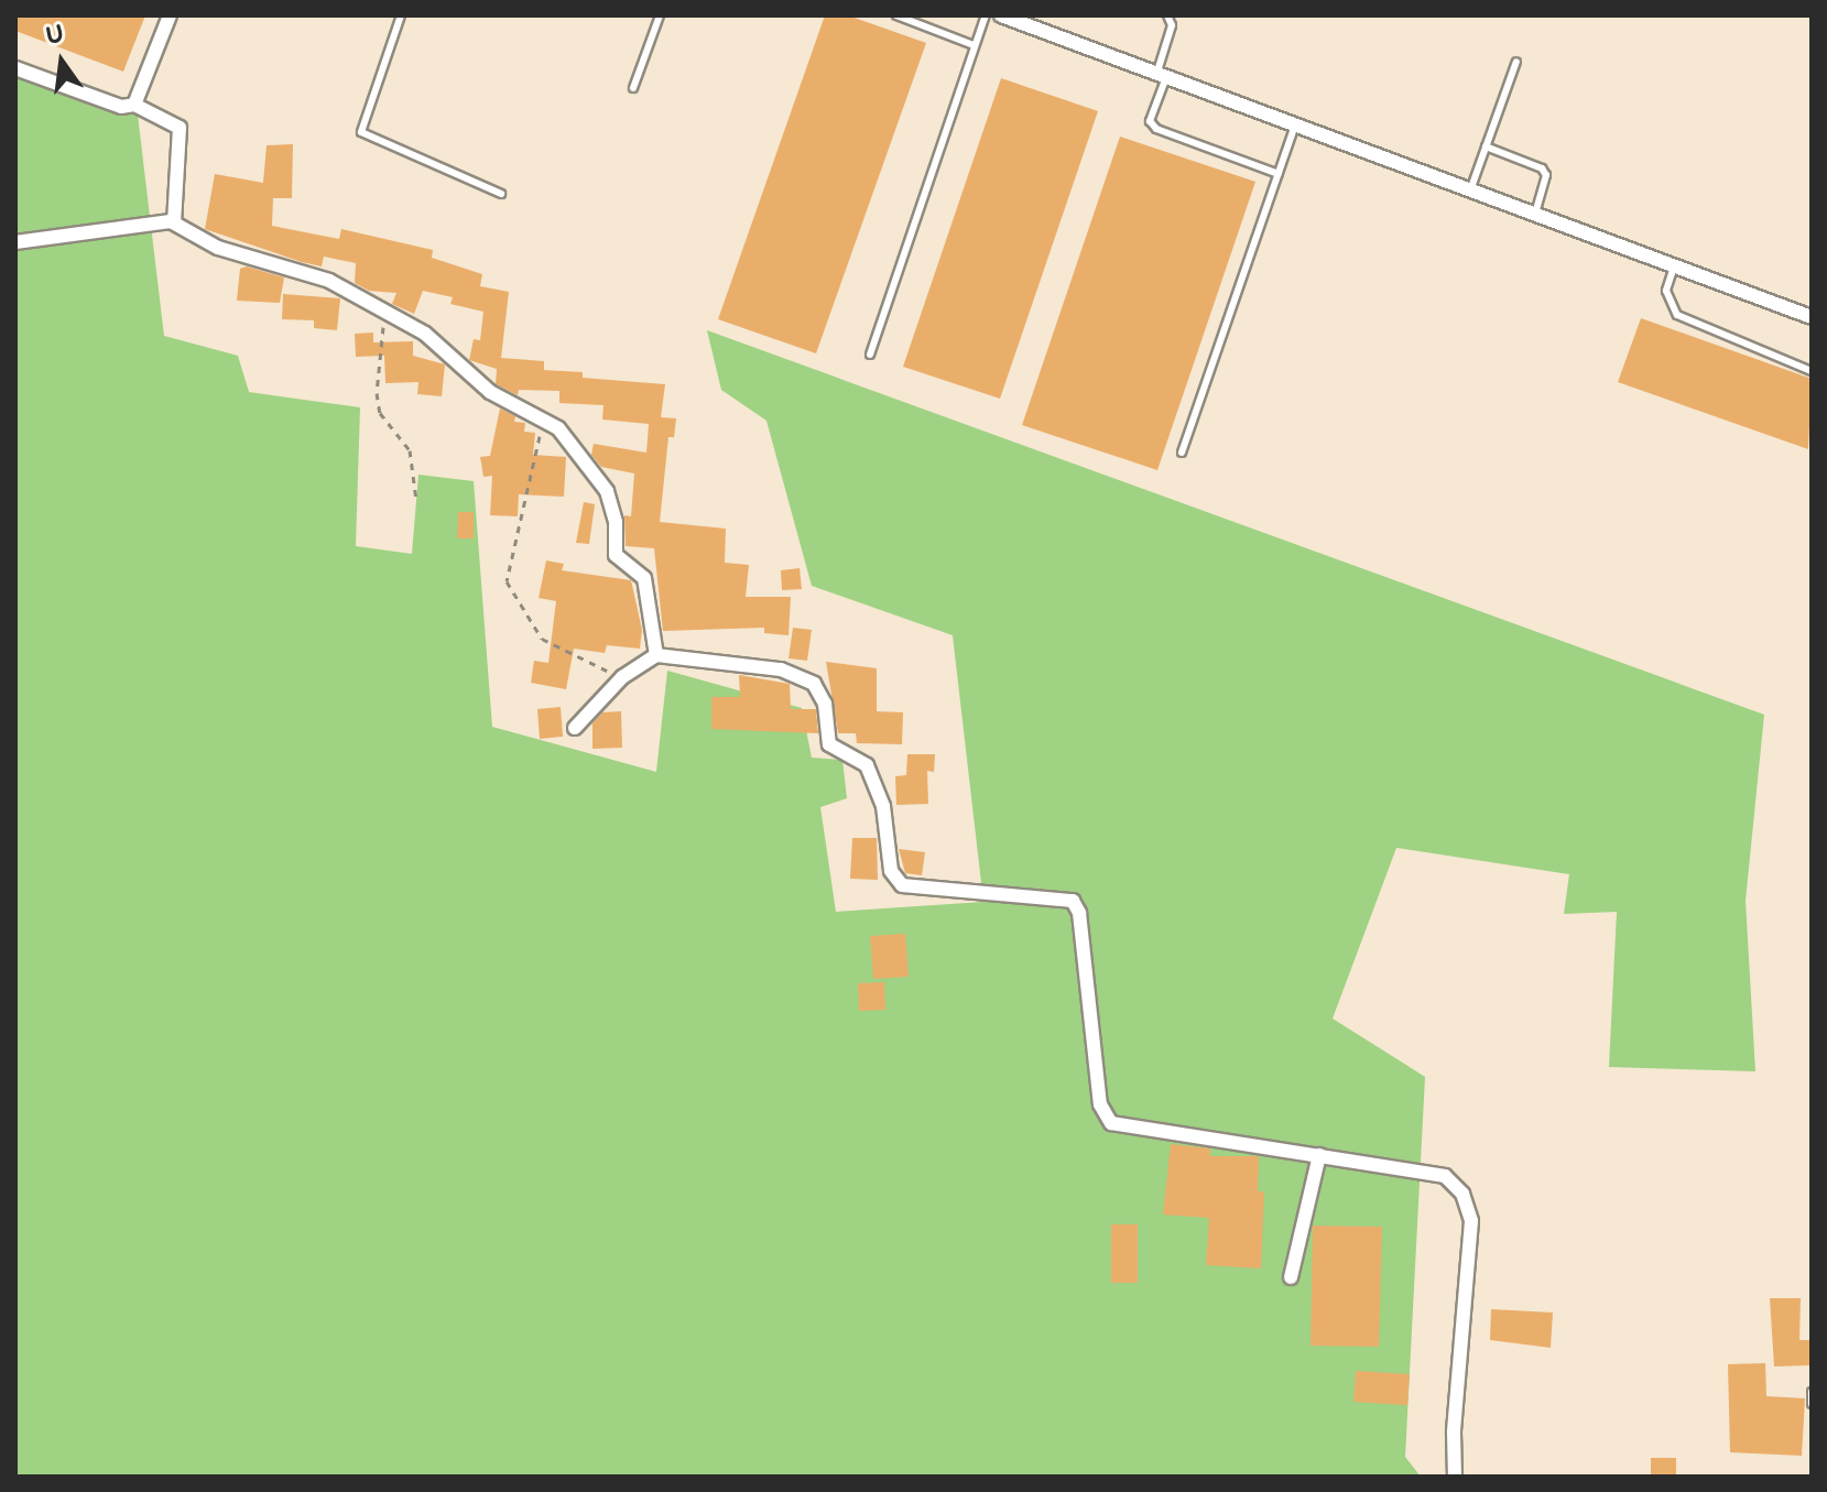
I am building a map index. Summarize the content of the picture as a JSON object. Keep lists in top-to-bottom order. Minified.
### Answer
{"north":"top"}
